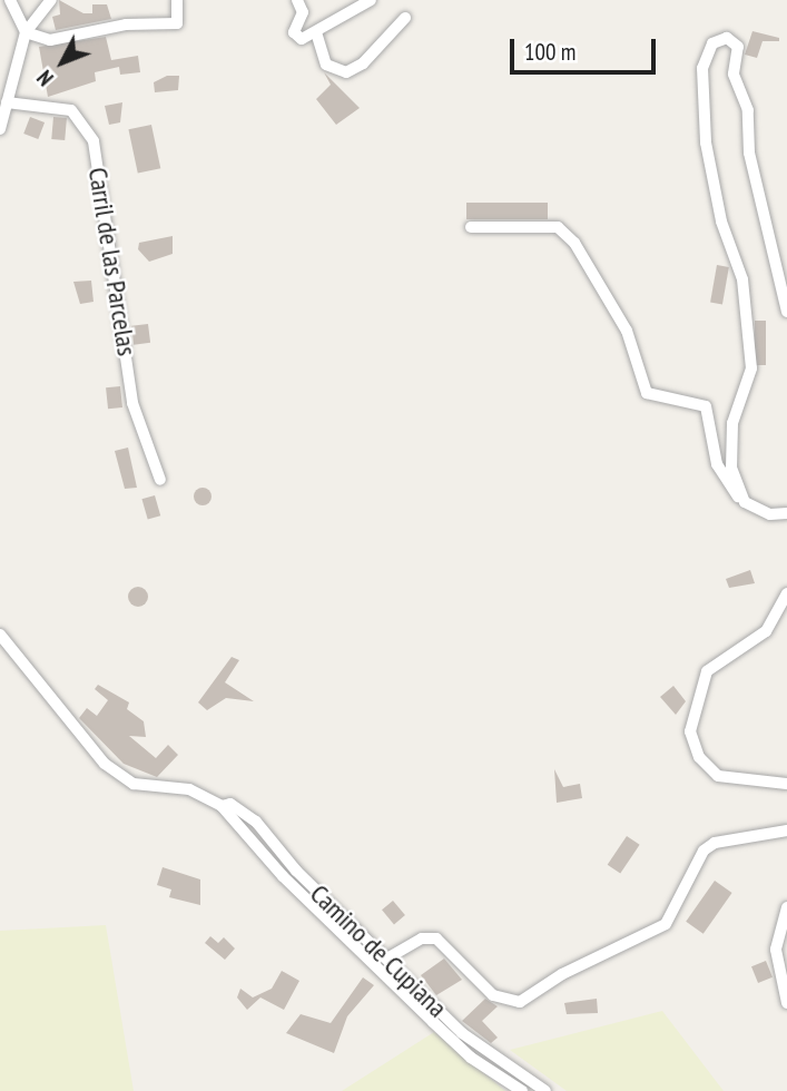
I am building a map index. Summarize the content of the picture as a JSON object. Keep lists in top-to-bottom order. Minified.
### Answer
{"streets":{"street":["Carril de las Parcelas","Camino de Cupiana"]},"scale_bar":"100 m","north":"bottom left"}
